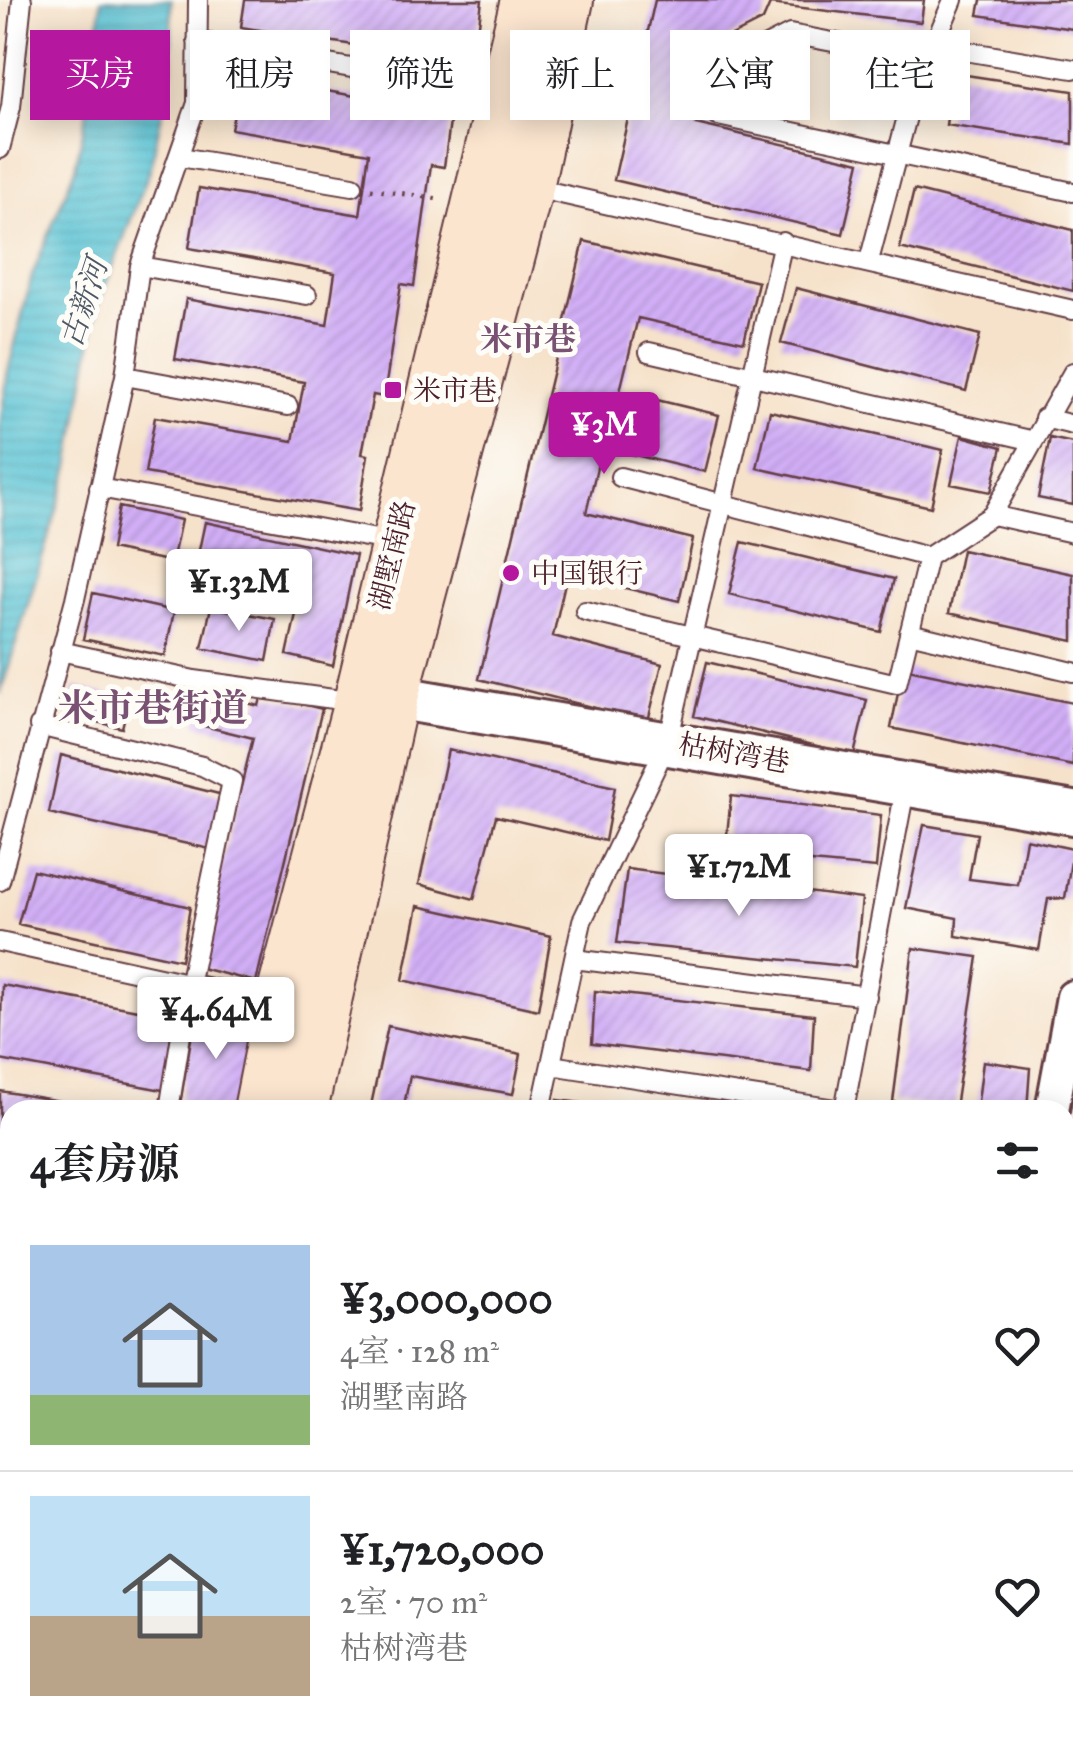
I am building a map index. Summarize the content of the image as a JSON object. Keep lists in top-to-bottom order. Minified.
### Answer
{"streets":{"main road":["湖墅南路"],"street":["枯树湾巷"]},"crossings":[["湖墅南路","枯树湾巷"]],"districts":["米市巷","米市巷街道"],"water":["古新河"],"places":{"transit":["米市巷"],"other":["中国银行"]},"page":{"chip":["买房","租房","筛选","新上","公寓","住宅"],"price":["¥3M","¥1.32M","¥1.72M","¥4.64M"],"heading":"4套房源","list":[{"name":"¥3,000,000","note":"4室 · 128 m² · 湖墅南路"},{"name":"¥1,720,000","note":"2室 · 70 m² · 枯树湾巷"}]}}
